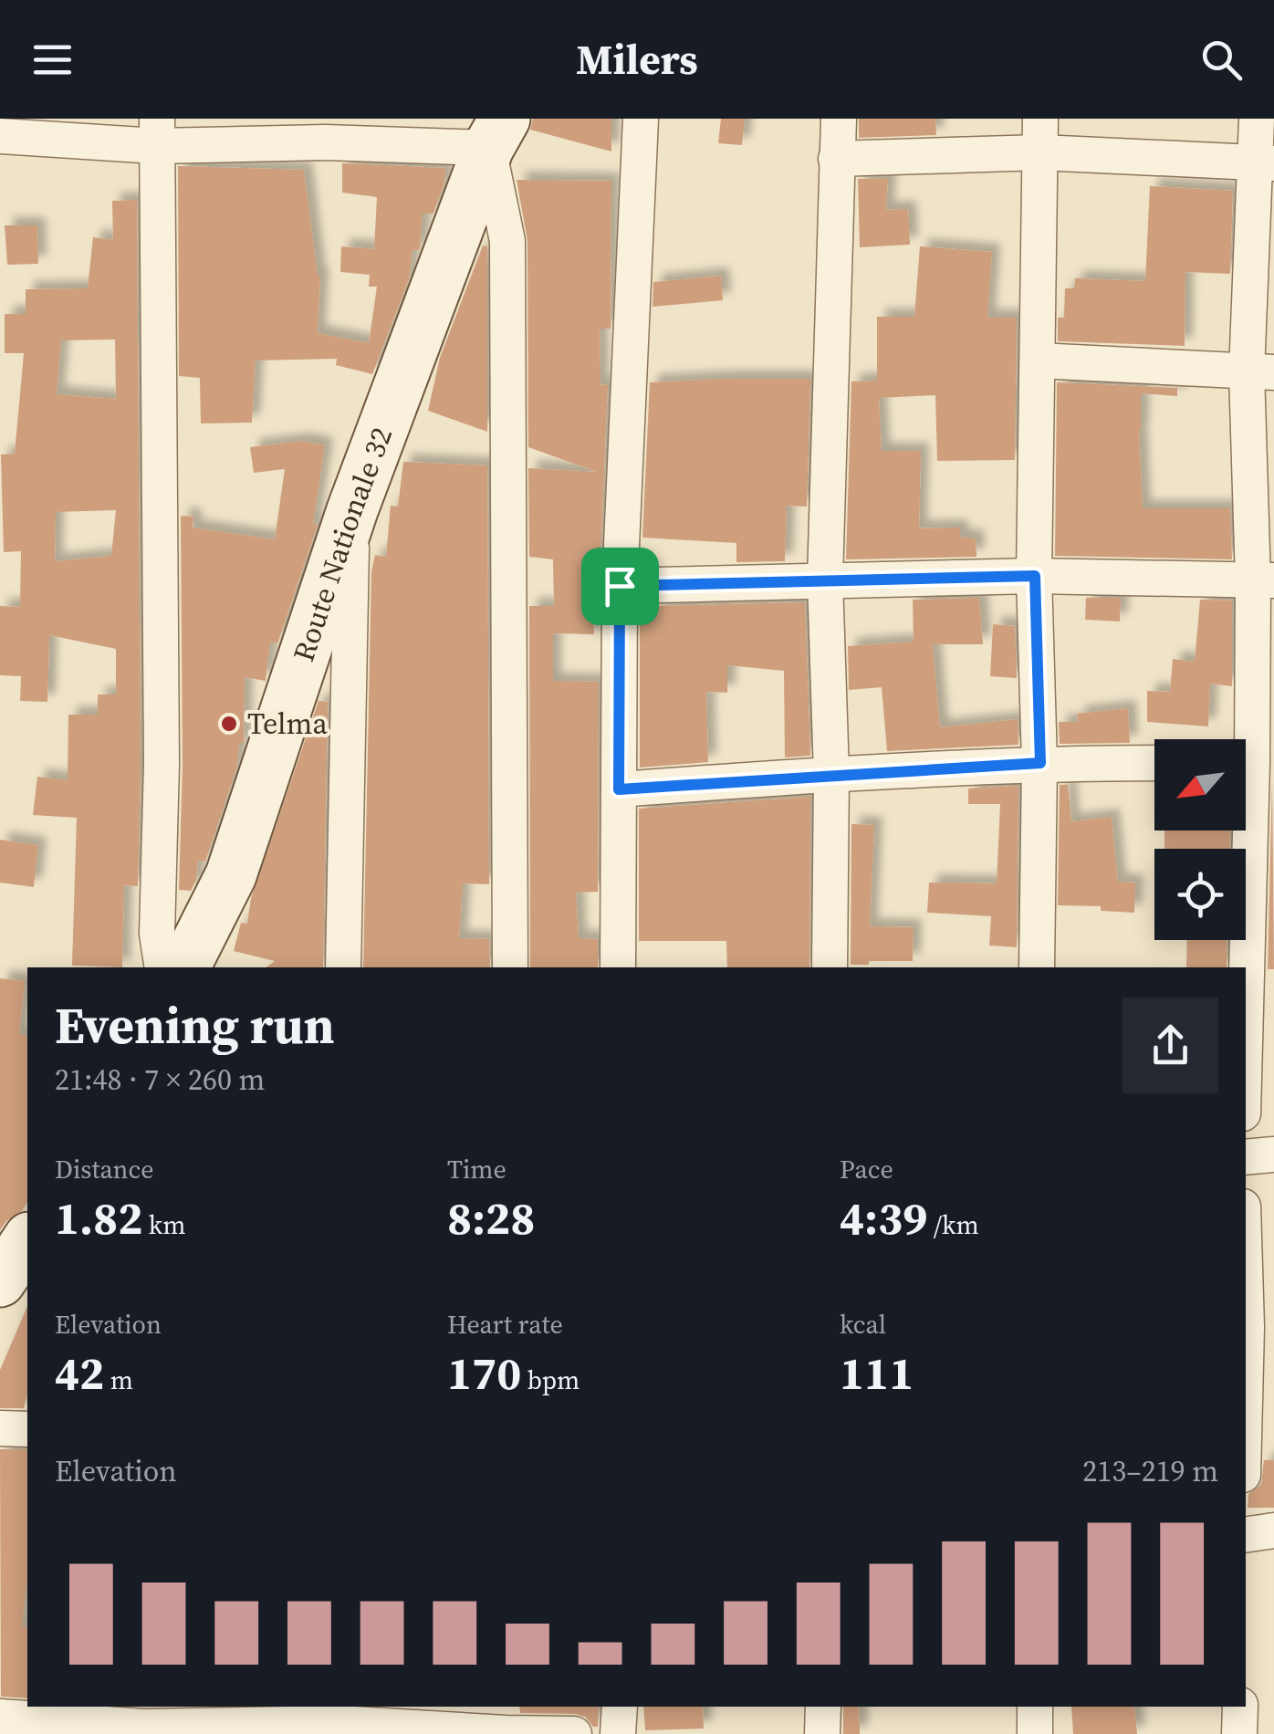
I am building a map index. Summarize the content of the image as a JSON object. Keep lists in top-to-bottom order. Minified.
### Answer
{"streets":{"street":["Route Nationale 32"]},"places":["Telma"],"north":"bottom left","page":{"header":"Milers","heading":["Evening run","21:48 · 7 × 260 m"],"stats":[["Distance","1.82 km"],["Time","8:28"],["Pace","4:39 /km"],["Elevation","42 m"],["Heart rate","170 bpm"],["kcal","111"]],"chart":["Elevation","213–219 m"]}}
